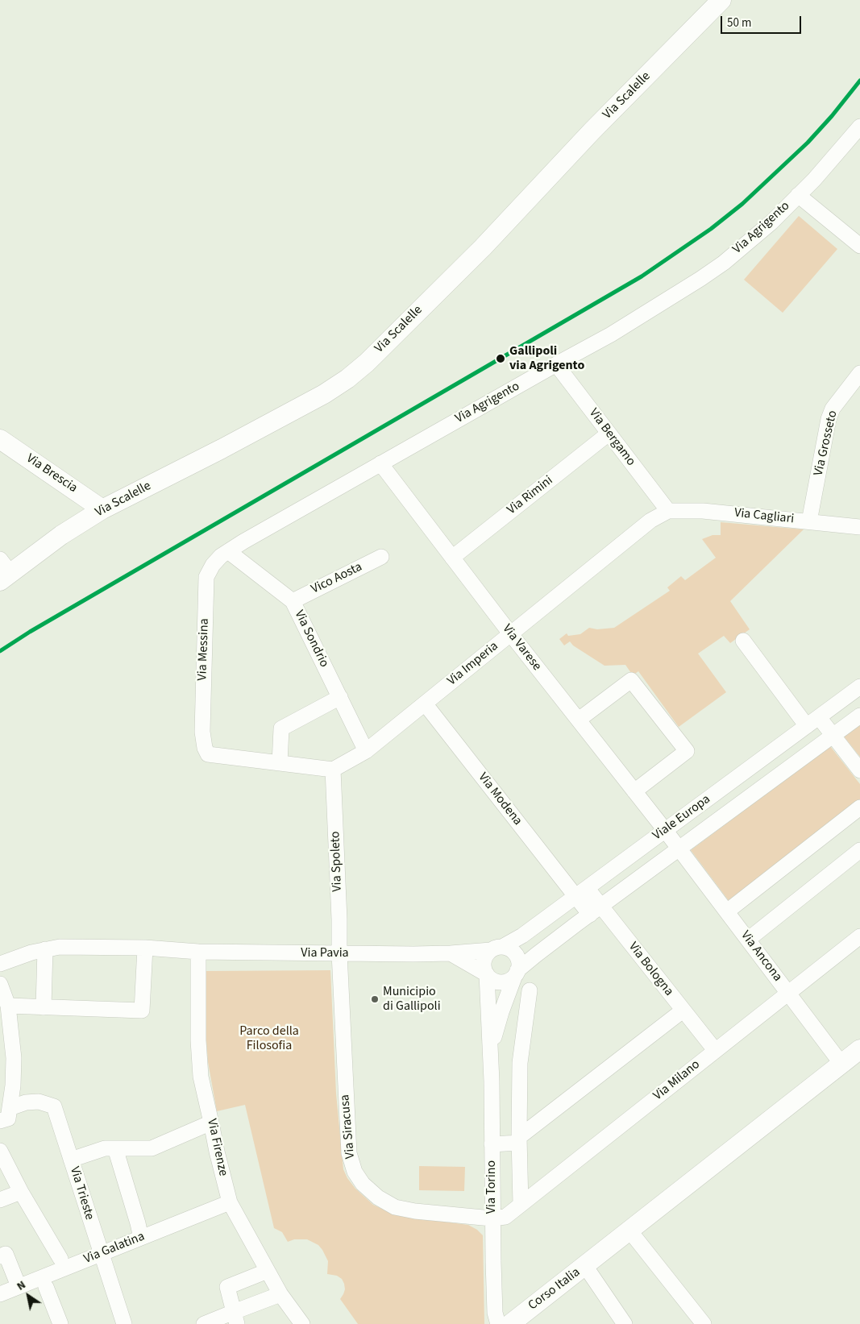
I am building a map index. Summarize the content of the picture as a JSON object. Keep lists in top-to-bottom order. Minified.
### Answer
{"streets":{"main road":["Via Scalelle","Via Brescia","Corso Italia"],"street":["Via Agrigento","Via Bergamo","Via Grosseto","Via Rimini","Via Cagliari","Vico Aosta","Via Sondrio","Via Varese","Via Messina","Via Imperia","Via Modena","Viale Europa","Via Spoleto","Via Pavia","Via Ancona","Via Bologna","Via Milano","Via Siracusa","Via Firenze","Via Torino","Via Trieste","Via Galatina"]},"crossings":[["Via Scalelle","Via Brescia"],["Via Agrigento","Via Bergamo"],["Via Agrigento","Via Sondrio"],["Via Agrigento","Via Varese"],["Via Agrigento","Via Messina"],["Via Bergamo","Via Rimini"],["Via Bergamo","Via Cagliari"],["Via Bergamo","Via Imperia"],["Via Grosseto","Via Cagliari"],["Via Rimini","Via Varese"],["Via Cagliari","Via Imperia"],["Vico Aosta","Via Sondrio"],["Via Sondrio","Via Messina"],["Via Sondrio","Via Imperia"],["Via Varese","Via Imperia"],["Via Varese","Viale Europa"],["Via Varese","Via Ancona"],["Via Imperia","Via Modena"],["Via Imperia","Via Spoleto"],["Via Modena","Viale Europa"],["Via Modena","Via Bologna"],["Viale Europa","Via Pavia"],["Viale Europa","Via Ancona"],["Viale Europa","Via Bologna"],["Viale Europa","Via Torino"],["Via Spoleto","Via Pavia"],["Via Spoleto","Via Siracusa"],["Via Pavia","Via Siracusa"],["Via Pavia","Via Firenze"],["Via Pavia","Via Torino"],["Via Ancona","Via Milano"],["Via Ancona","Corso Italia"],["Via Bologna","Via Milano"],["Via Milano","Via Siracusa"],["Via Milano","Via Torino"],["Via Siracusa","Via Torino"],["Via Firenze","Via Galatina"],["Via Trieste","Via Galatina"]],"parks":["Parco della Filosofia"],"places":["Gallipoli via Agrigento","Municipio di Gallipoli"],"scale_bar":"50 m","north":"top left"}
